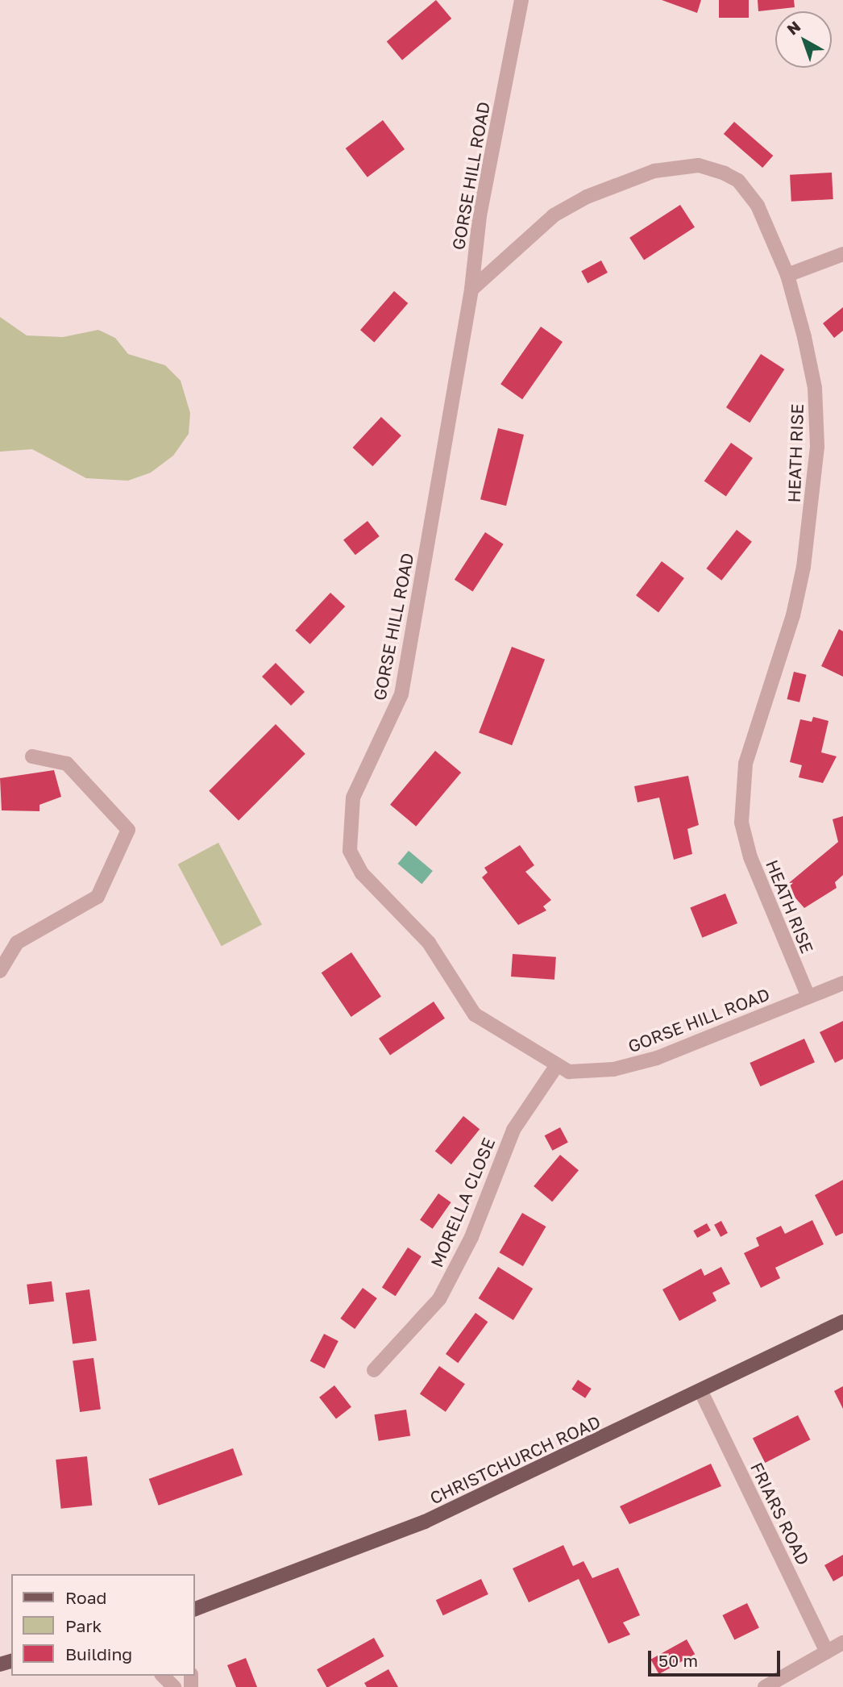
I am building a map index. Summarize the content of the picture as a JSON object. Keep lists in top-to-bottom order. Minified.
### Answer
{"streets":{"main road":["CHRISTCHURCH ROAD"],"street":["GORSE HILL ROAD","HEATH RISE","MORELLA CLOSE","FRIARS ROAD"]},"crossings":[["GORSE HILL ROAD","HEATH RISE"],["GORSE HILL ROAD","MORELLA CLOSE"],["CHRISTCHURCH ROAD","FRIARS ROAD"]],"legend":["Road","Park","Building"],"scale_bar":"50 m","north":"top left"}
